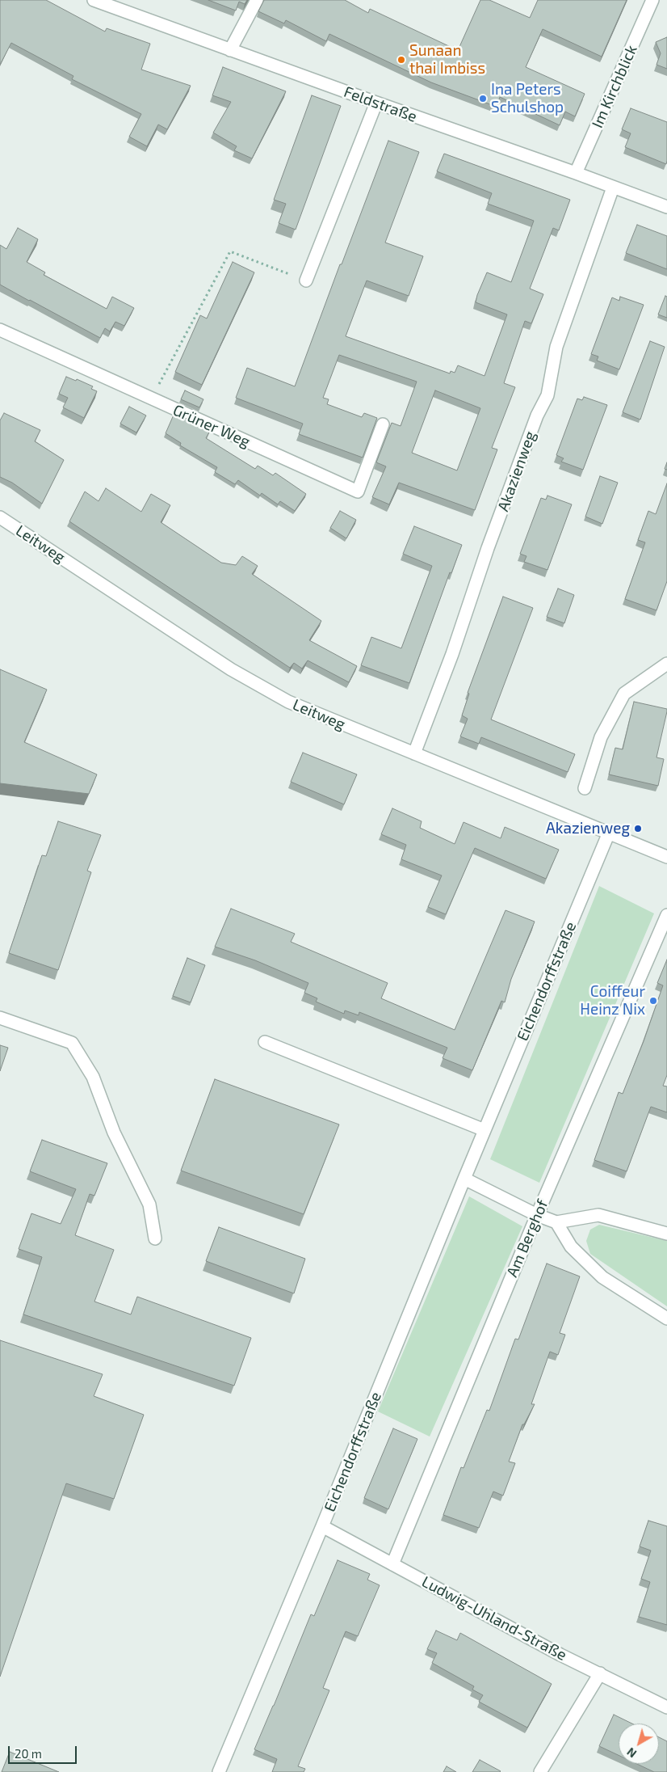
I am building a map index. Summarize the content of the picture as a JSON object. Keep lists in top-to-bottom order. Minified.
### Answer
{"streets":{"street":["Im Kirchblick","Feldstraße","Grüner Weg","Akazienweg","Leitweg","Eichendorffstraße","Am Berghof","Ludwig-Uhland-Straße"]},"crossings":[["Im Kirchblick","Feldstraße"],["Feldstraße","Akazienweg"],["Akazienweg","Leitweg"],["Leitweg","Eichendorffstraße"],["Eichendorffstraße","Ludwig-Uhland-Straße"],["Am Berghof","Ludwig-Uhland-Straße"]],"places":["Sunaan thai Imbiss","Ina Peters Schulshop","Akazienweg","Coiffeur Heinz Nix"],"scale_bar":"20 m","north":"bottom left"}
